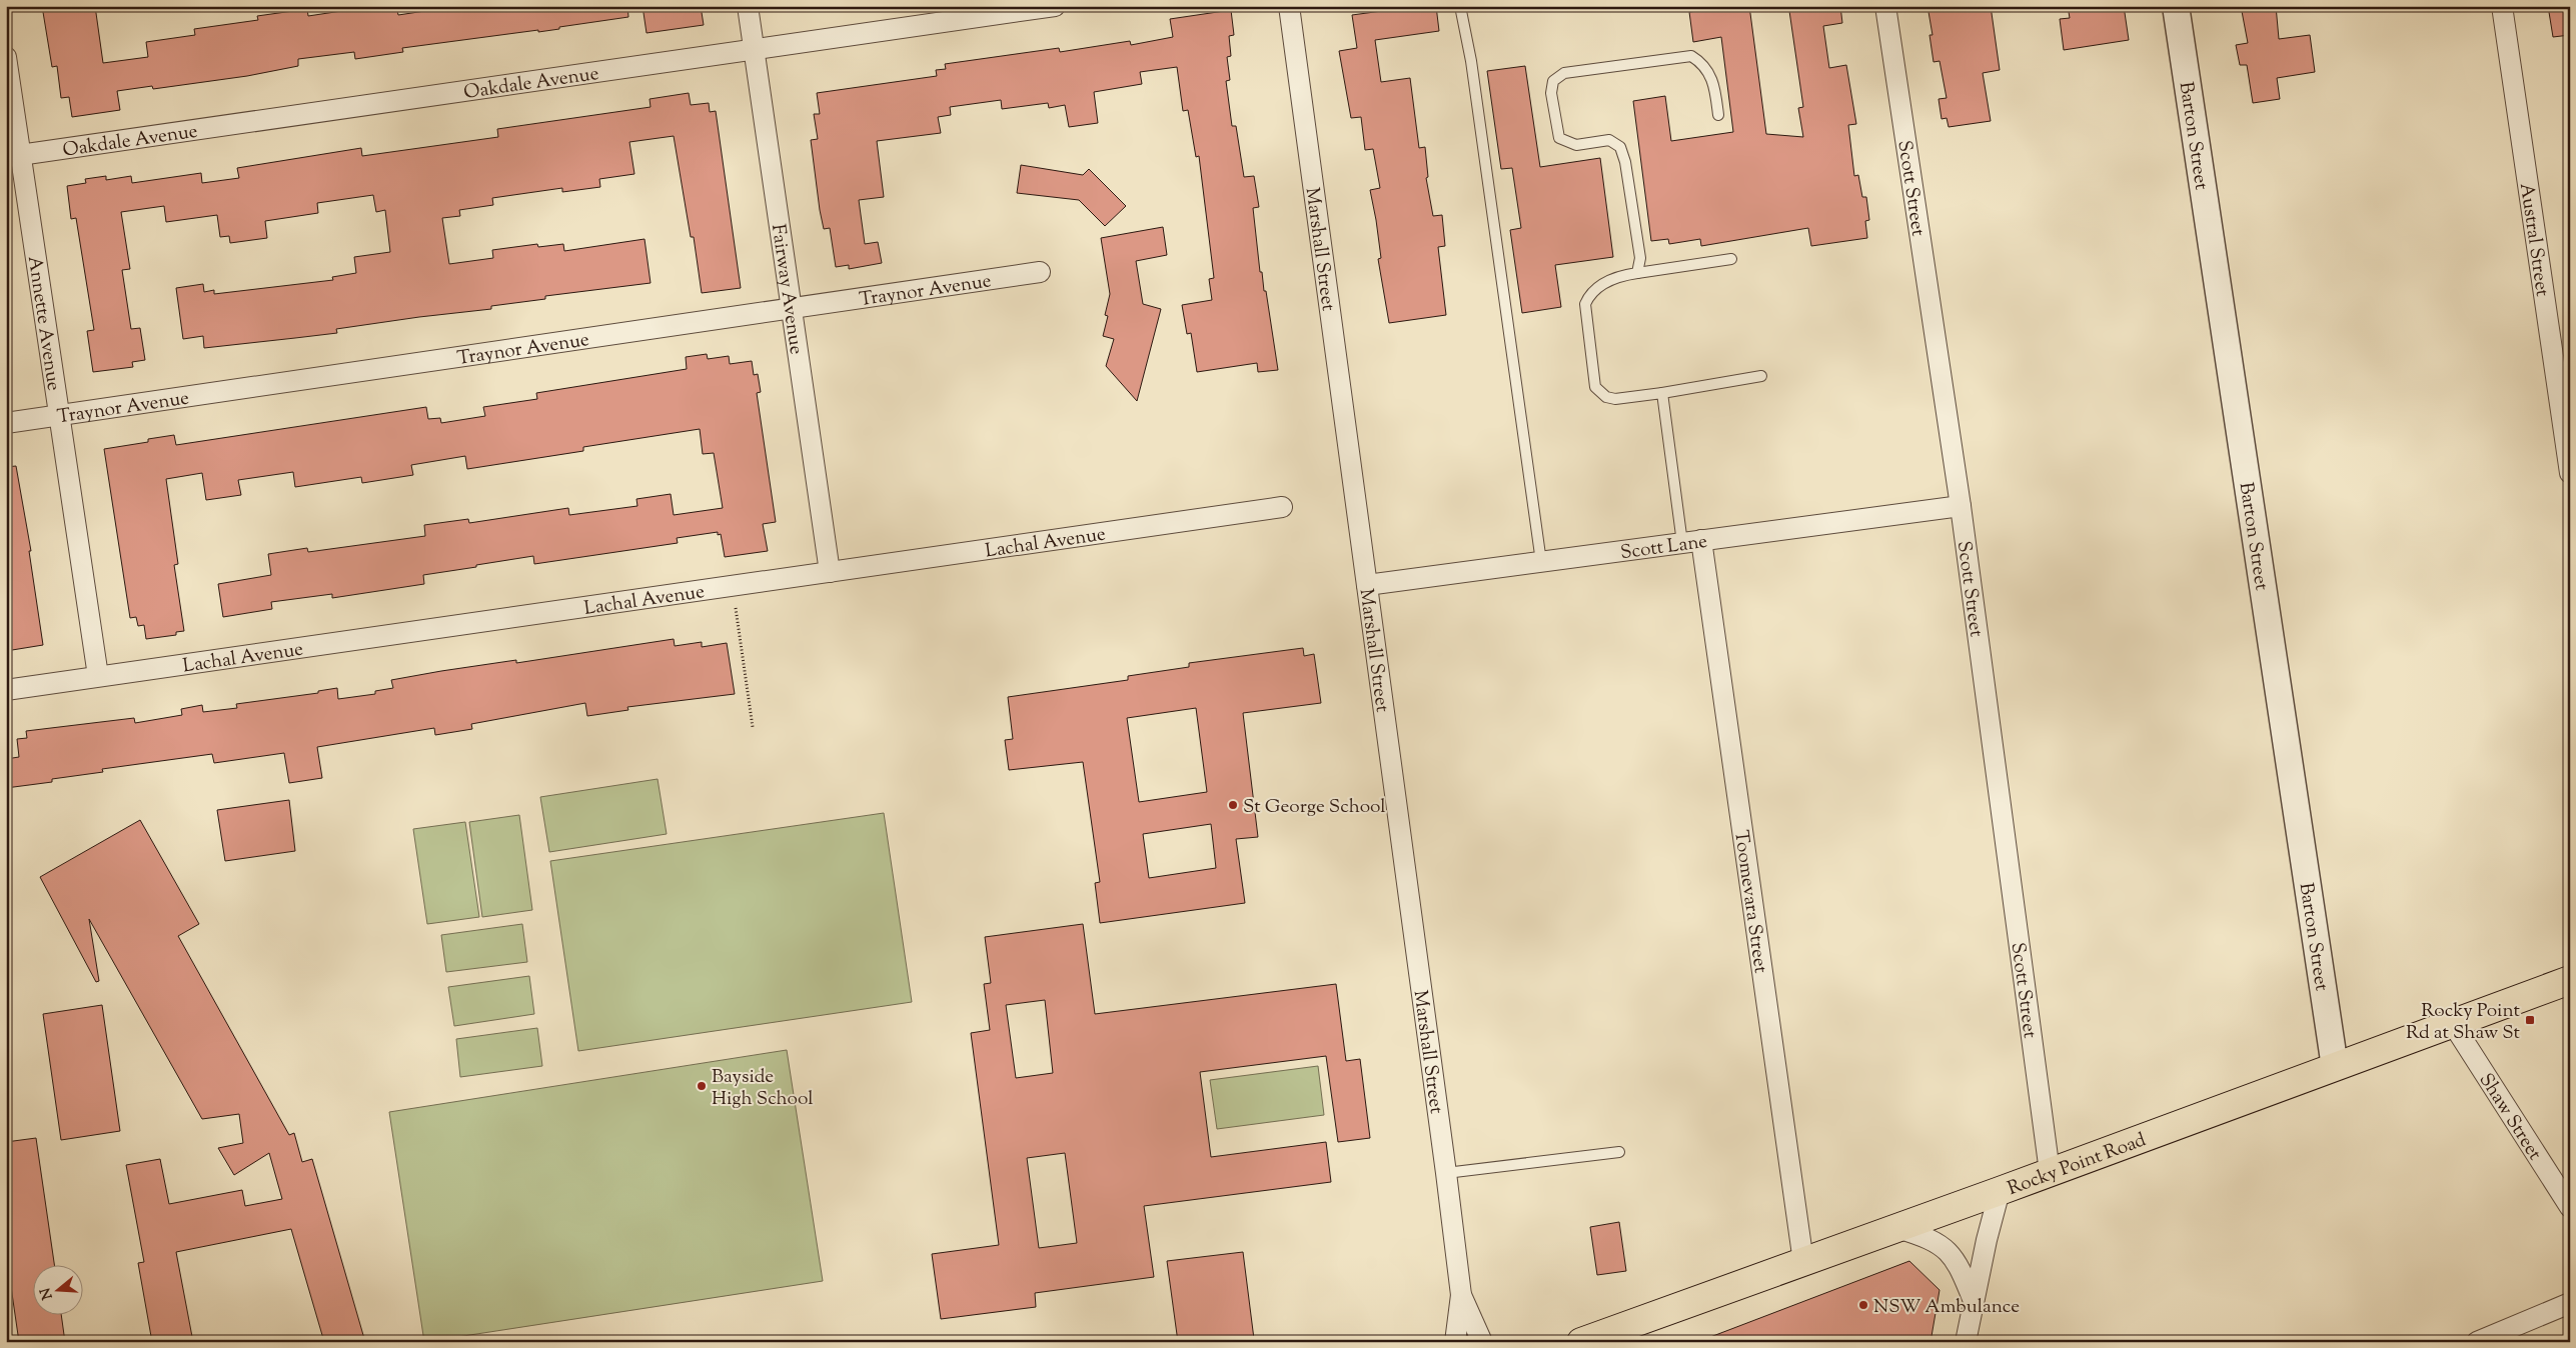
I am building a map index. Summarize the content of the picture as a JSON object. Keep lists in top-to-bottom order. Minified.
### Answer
{"streets":{"main road":["Rocky Point Road"],"street":["Oakdale Avenue","Barton Street","Scott Street","Austral Street","Marshall Street","Fairway Avenue","Traynor Avenue","Annette Avenue","Lachal Avenue","Scott Lane","Toomevara Street","Shaw Street"]},"crossings":[["Oakdale Avenue","Fairway Avenue"],["Oakdale Avenue","Annette Avenue"],["Barton Street","Rocky Point Road"],["Scott Street","Scott Lane"],["Scott Street","Rocky Point Road"],["Marshall Street","Scott Lane"],["Fairway Avenue","Traynor Avenue"],["Fairway Avenue","Lachal Avenue"],["Traynor Avenue","Annette Avenue"],["Annette Avenue","Lachal Avenue"],["Scott Lane","Toomevara Street"],["Toomevara Street","Rocky Point Road"],["Shaw Street","Rocky Point Road"]],"places":{"other":["St George School","Bayside High School","NSW Ambulance"],"transit":["Rocky Point Rd at Shaw St"]},"north":"left"}
